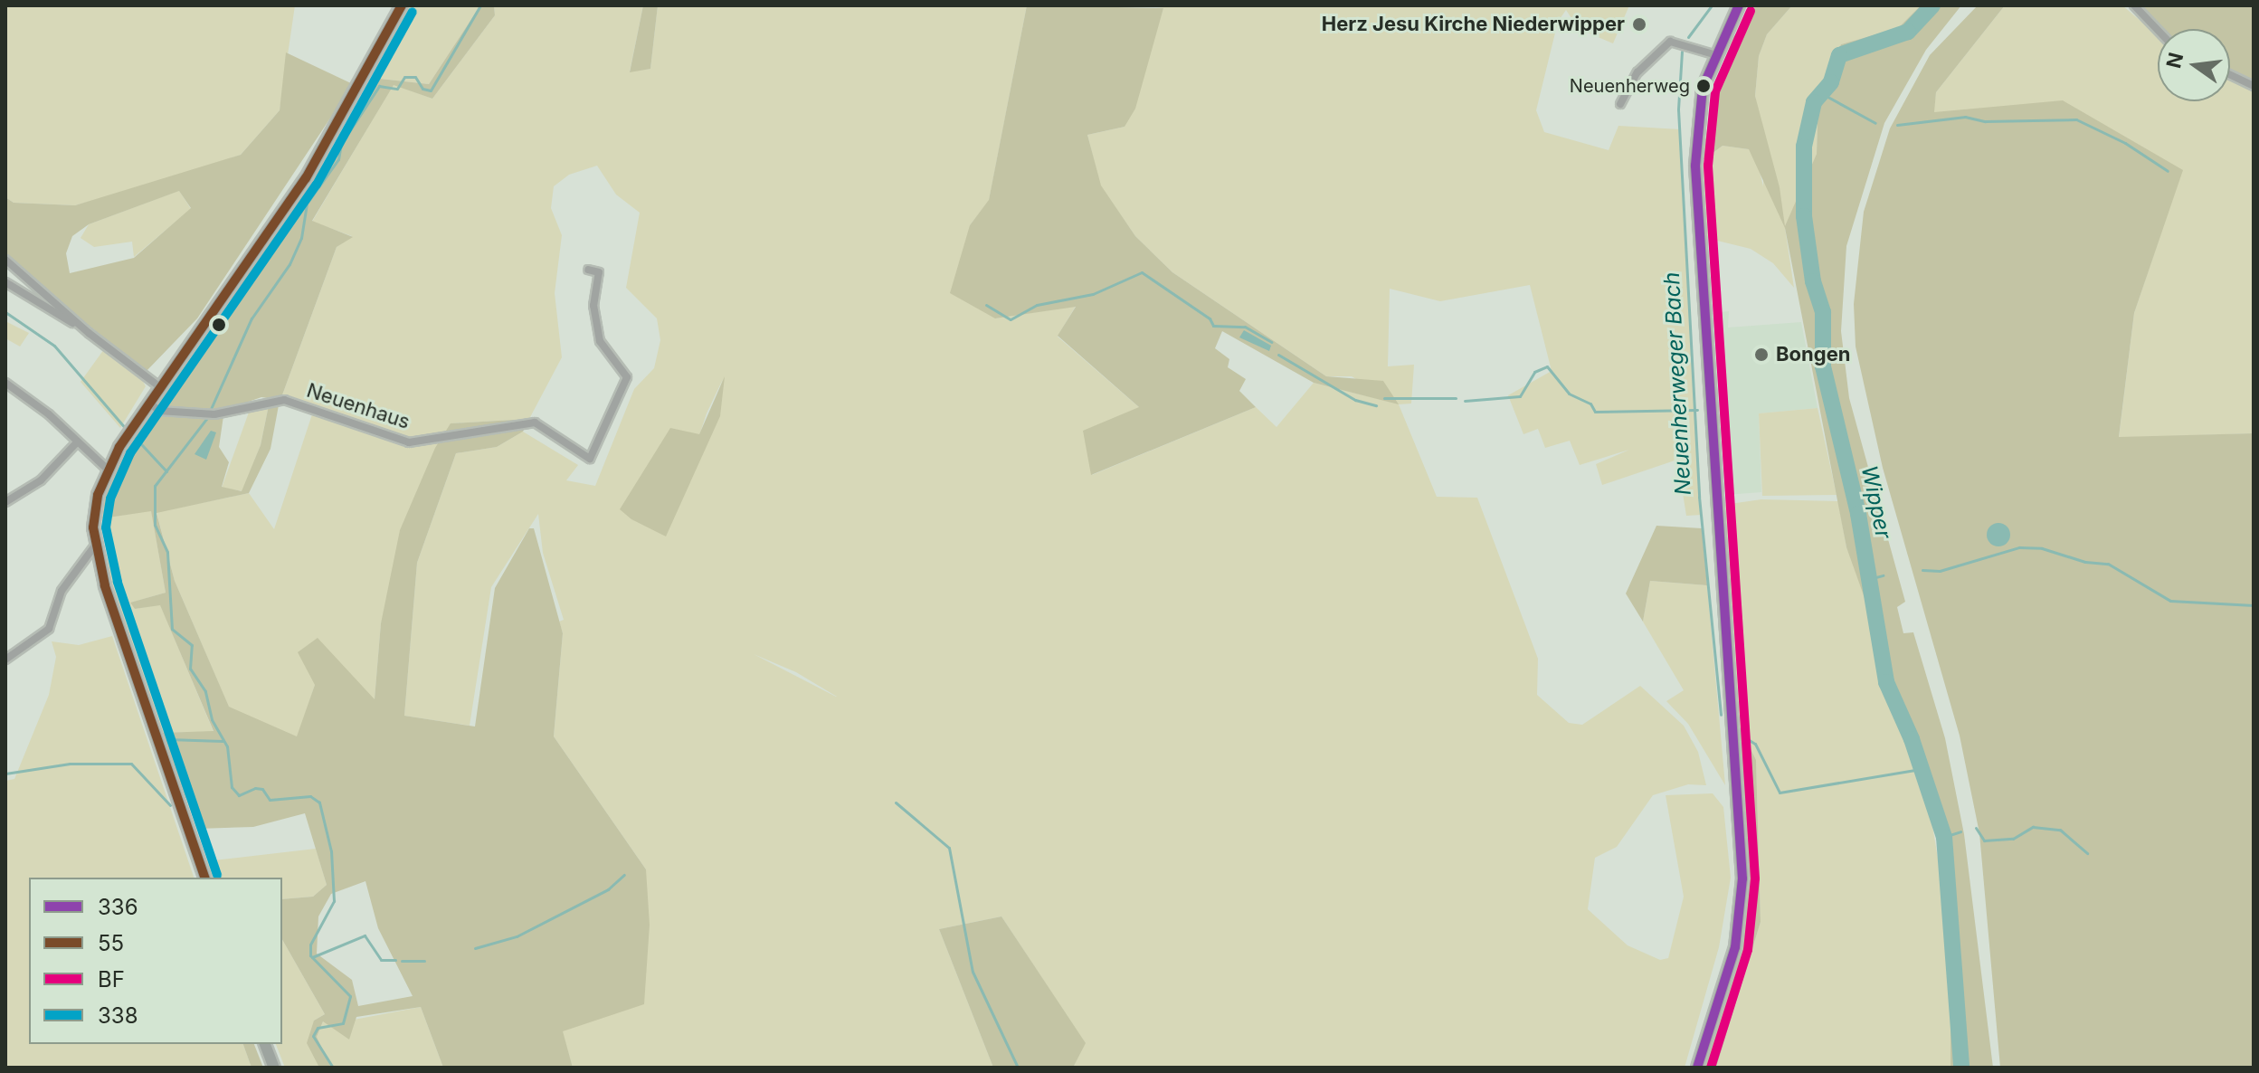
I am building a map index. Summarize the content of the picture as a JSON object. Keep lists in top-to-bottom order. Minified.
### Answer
{"streets":{"street":["Neuenhaus"]},"water":["Neuenherweger Bach","Wipper"],"places":["Herz Jesu Kirche Niederwipper","Neuenherweg","Bongen"],"lines":["transit line 336","transit line 55","transit line BF","transit line 338"],"legend":["336","55","BF","338"],"north":"left"}
